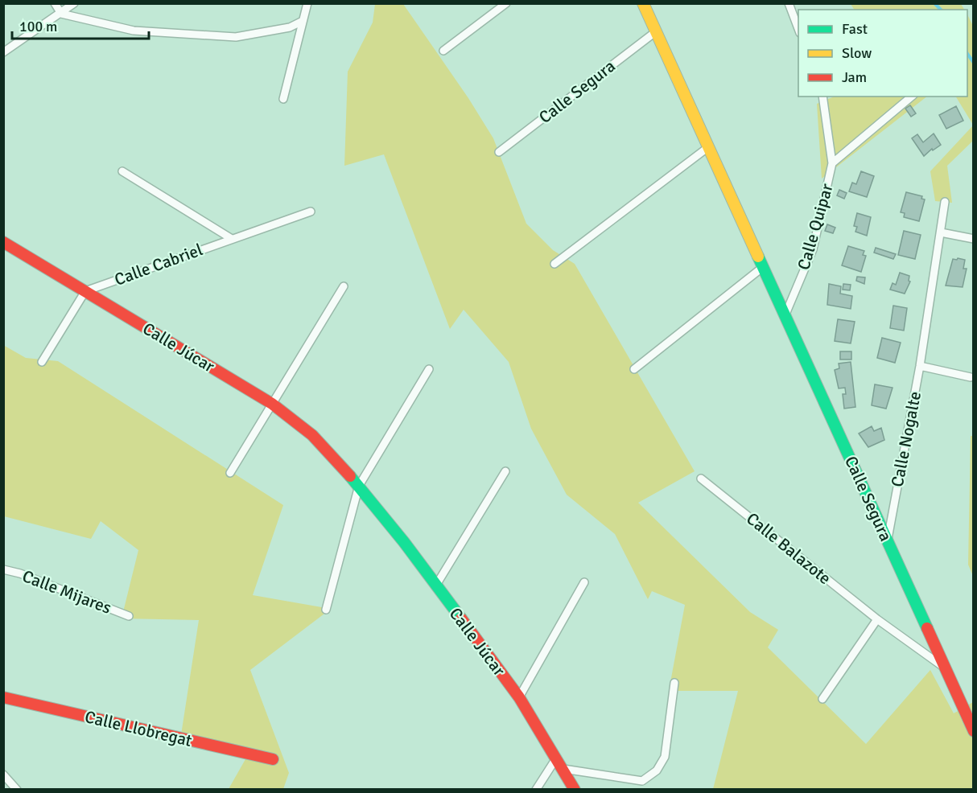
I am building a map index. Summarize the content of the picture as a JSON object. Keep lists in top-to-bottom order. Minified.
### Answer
{"streets":{"street":["Calle Segura","Calle Quipar","Calle Cabriel","Calle Júcar","Calle Nogalte","Calle Balazote","Calle Mijares","Calle Llobregat"]},"crossings":[["Calle Segura","Calle Quipar"],["Calle Segura","Calle Nogalte"],["Calle Segura","Calle Balazote"],["Calle Cabriel","Calle Júcar"]],"legend":["Fast","Slow","Jam"],"scale_bar":"100 m"}
